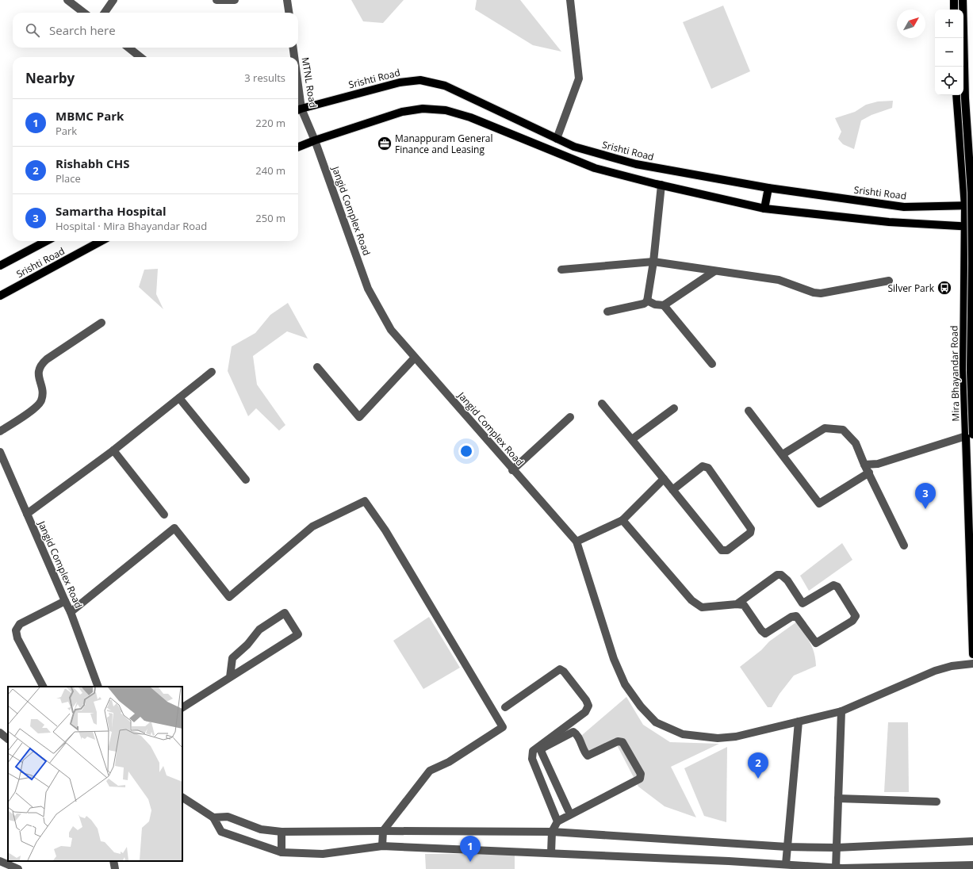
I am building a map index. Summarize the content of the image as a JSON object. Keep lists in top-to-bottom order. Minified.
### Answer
{"streets":{"main road":["Srishti Road","Mira Bhayandar Road"],"street":["MTNL Road","Jangid Complex Road"]},"crossings":[["Srishti Road","MTNL Road"],["Srishti Road","Mira Bhayandar Road"],["MTNL Road","Jangid Complex Road"]],"places":{"office":["Manappuram General Finance and Leasing"],"bus stop":["Silver Park"]},"north":"top right","page":{"map_buttons":["+","−"],"search":"Search here","heading":["Nearby","3 results"],"list":[{"mark":"1","name":"MBMC Park","note":"Park","value":"220 m"},{"mark":"2","name":"Rishabh CHS","note":"Place","value":"240 m"},{"mark":"3","name":"Samartha Hospital","note":"Hospital · Mira Bhayandar Road","value":"250 m"}],"pins":["3","2","1"]}}
